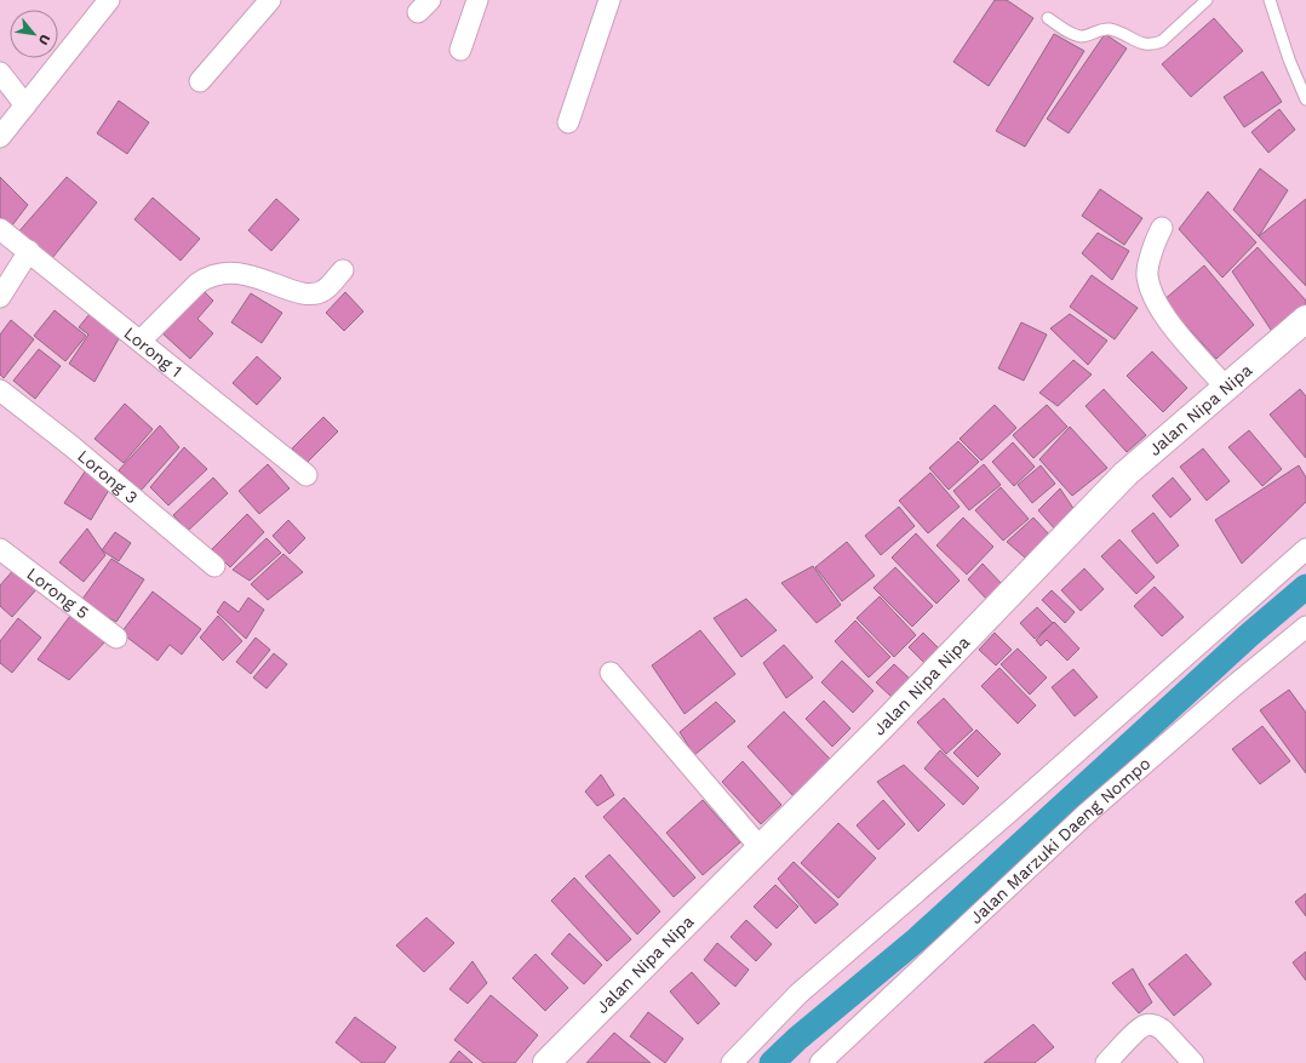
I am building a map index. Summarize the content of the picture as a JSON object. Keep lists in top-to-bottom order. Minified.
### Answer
{"streets":{"street":["Lorong 1","Jalan Nipa Nipa","Lorong 3","Lorong 5","Jalan Marzuki Daeng Nompo"]},"north":"bottom right"}
